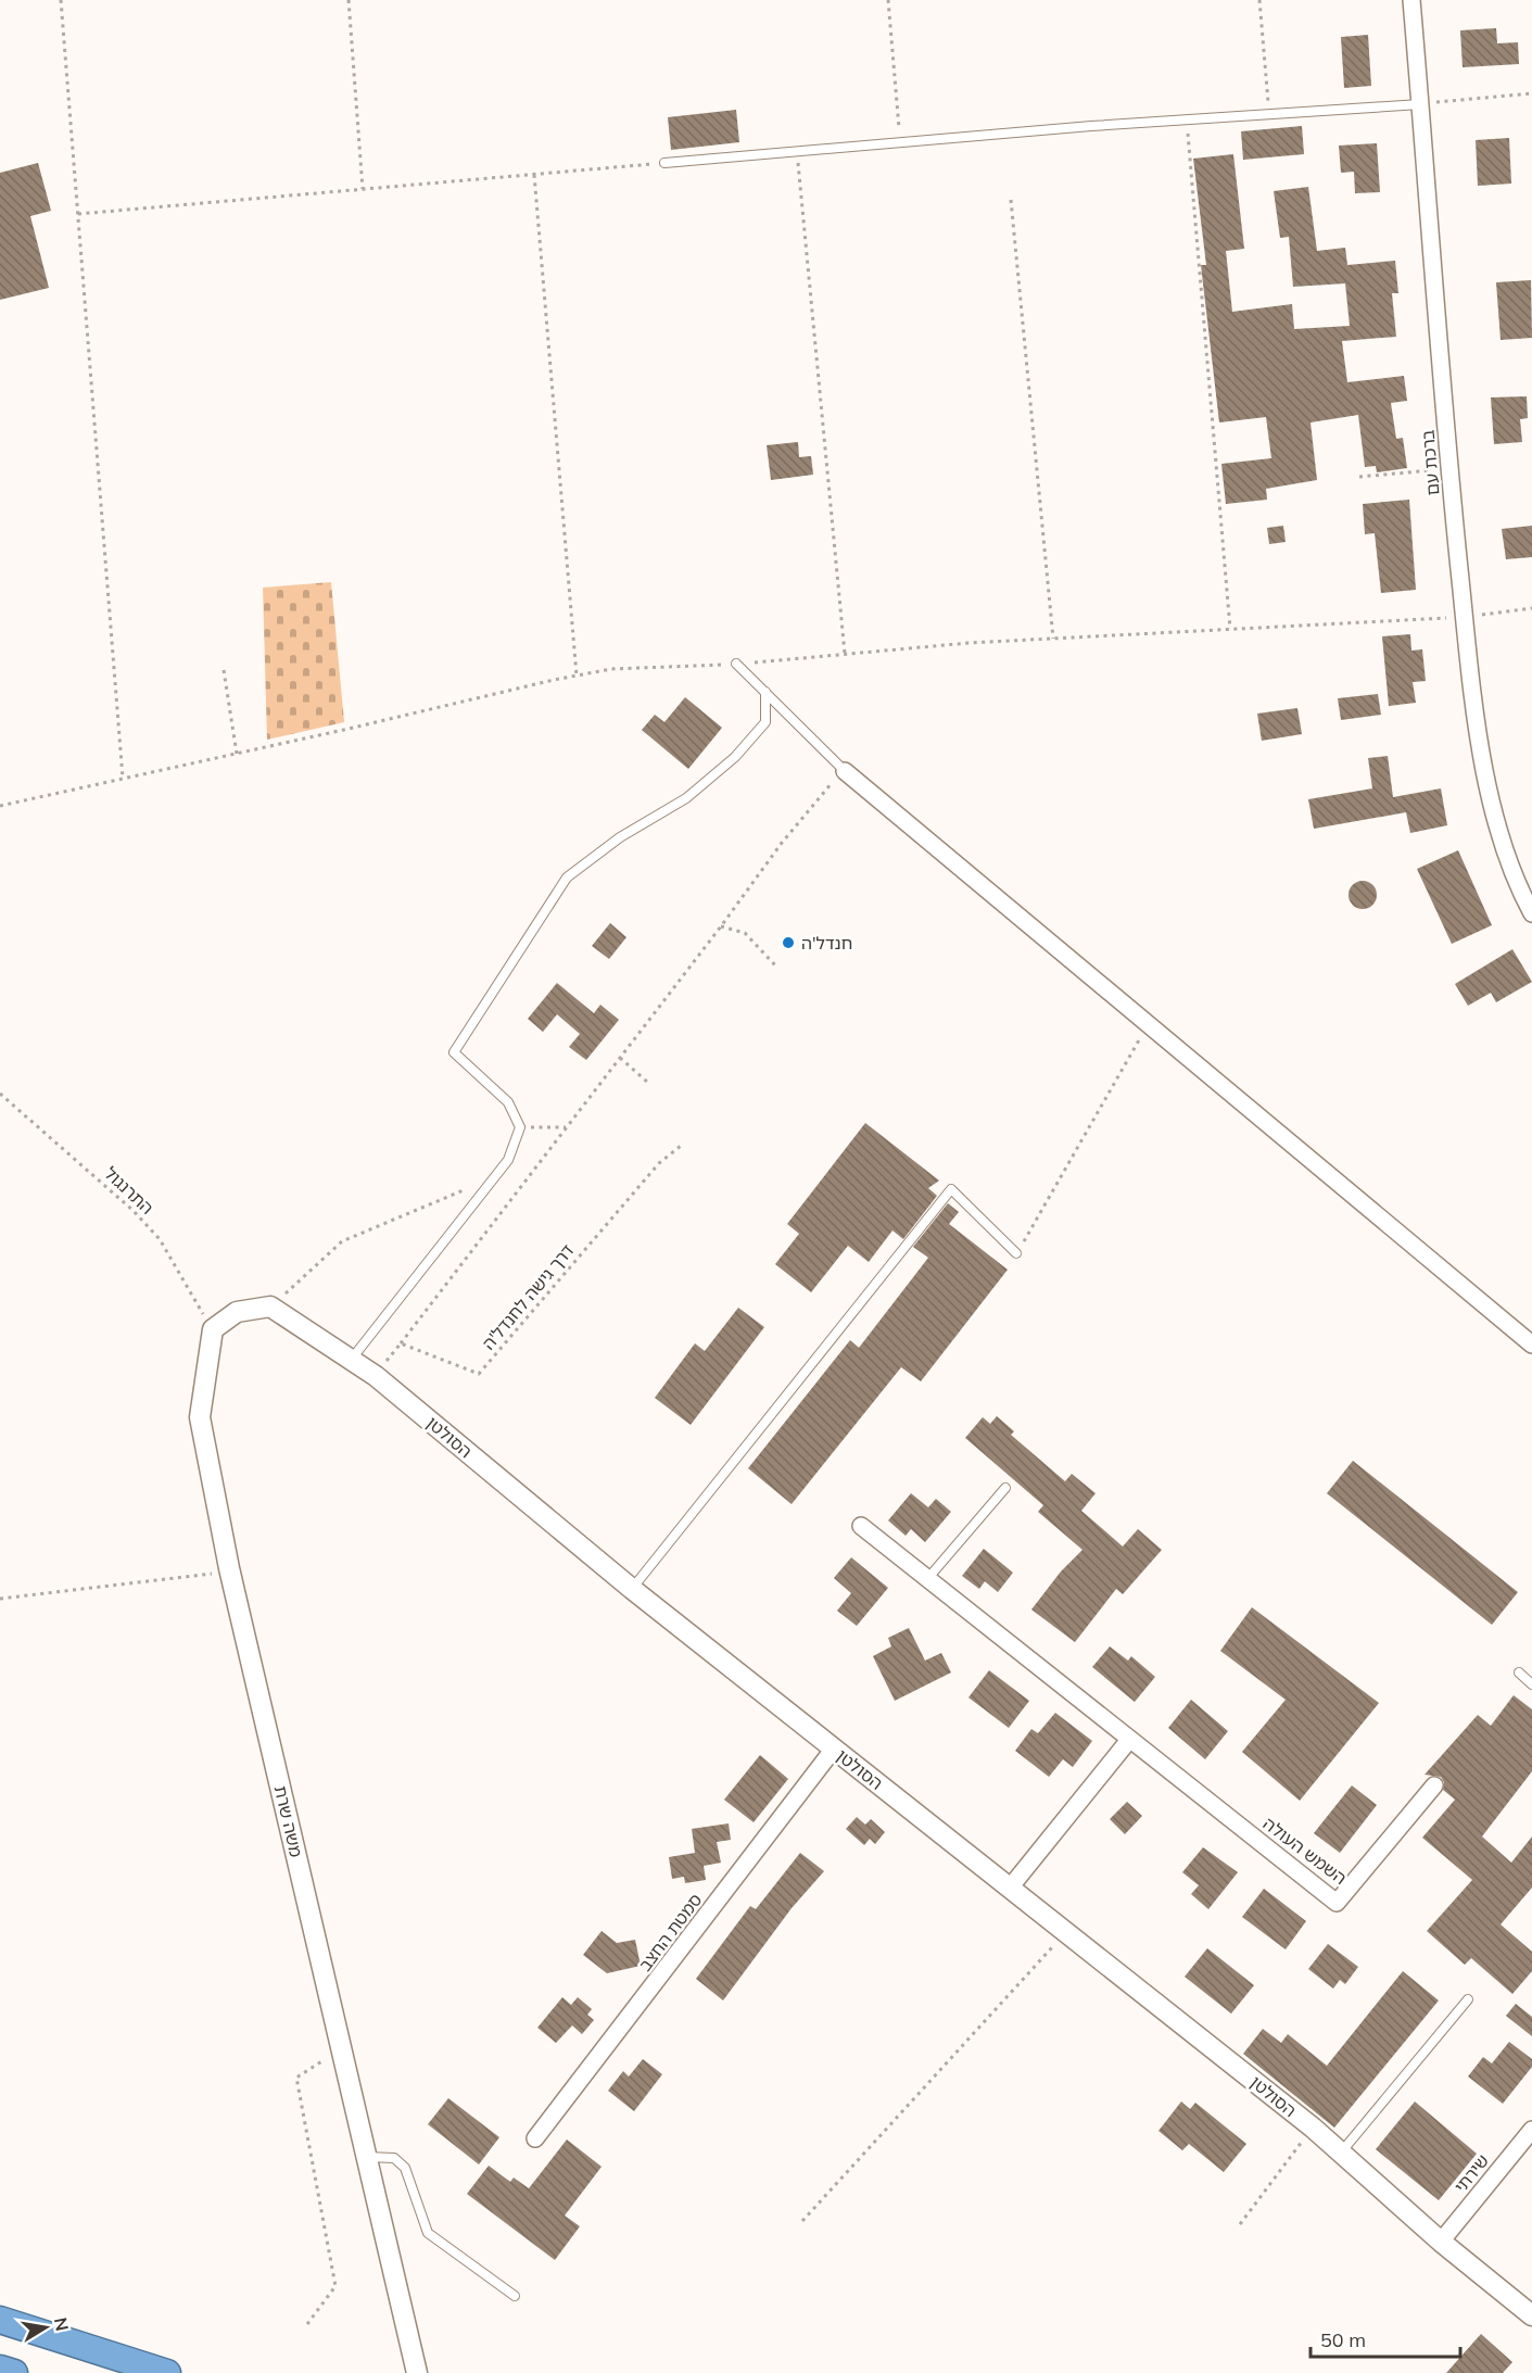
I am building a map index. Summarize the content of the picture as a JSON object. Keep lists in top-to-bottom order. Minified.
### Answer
{"streets":{"street":["ברכת עם","הסולטן","משה שרת","השמש העולה","סמטת החצב","שירתי"],"path":["התרנגול","דרך גישה לחנדל'ה"]},"crossings":[["התרנגול","משה שרת"],["הסולטן","סמטת החצב"],["הסולטן","שירתי"]],"places":["חנדל'ה"],"scale_bar":"50 m","north":"right"}
